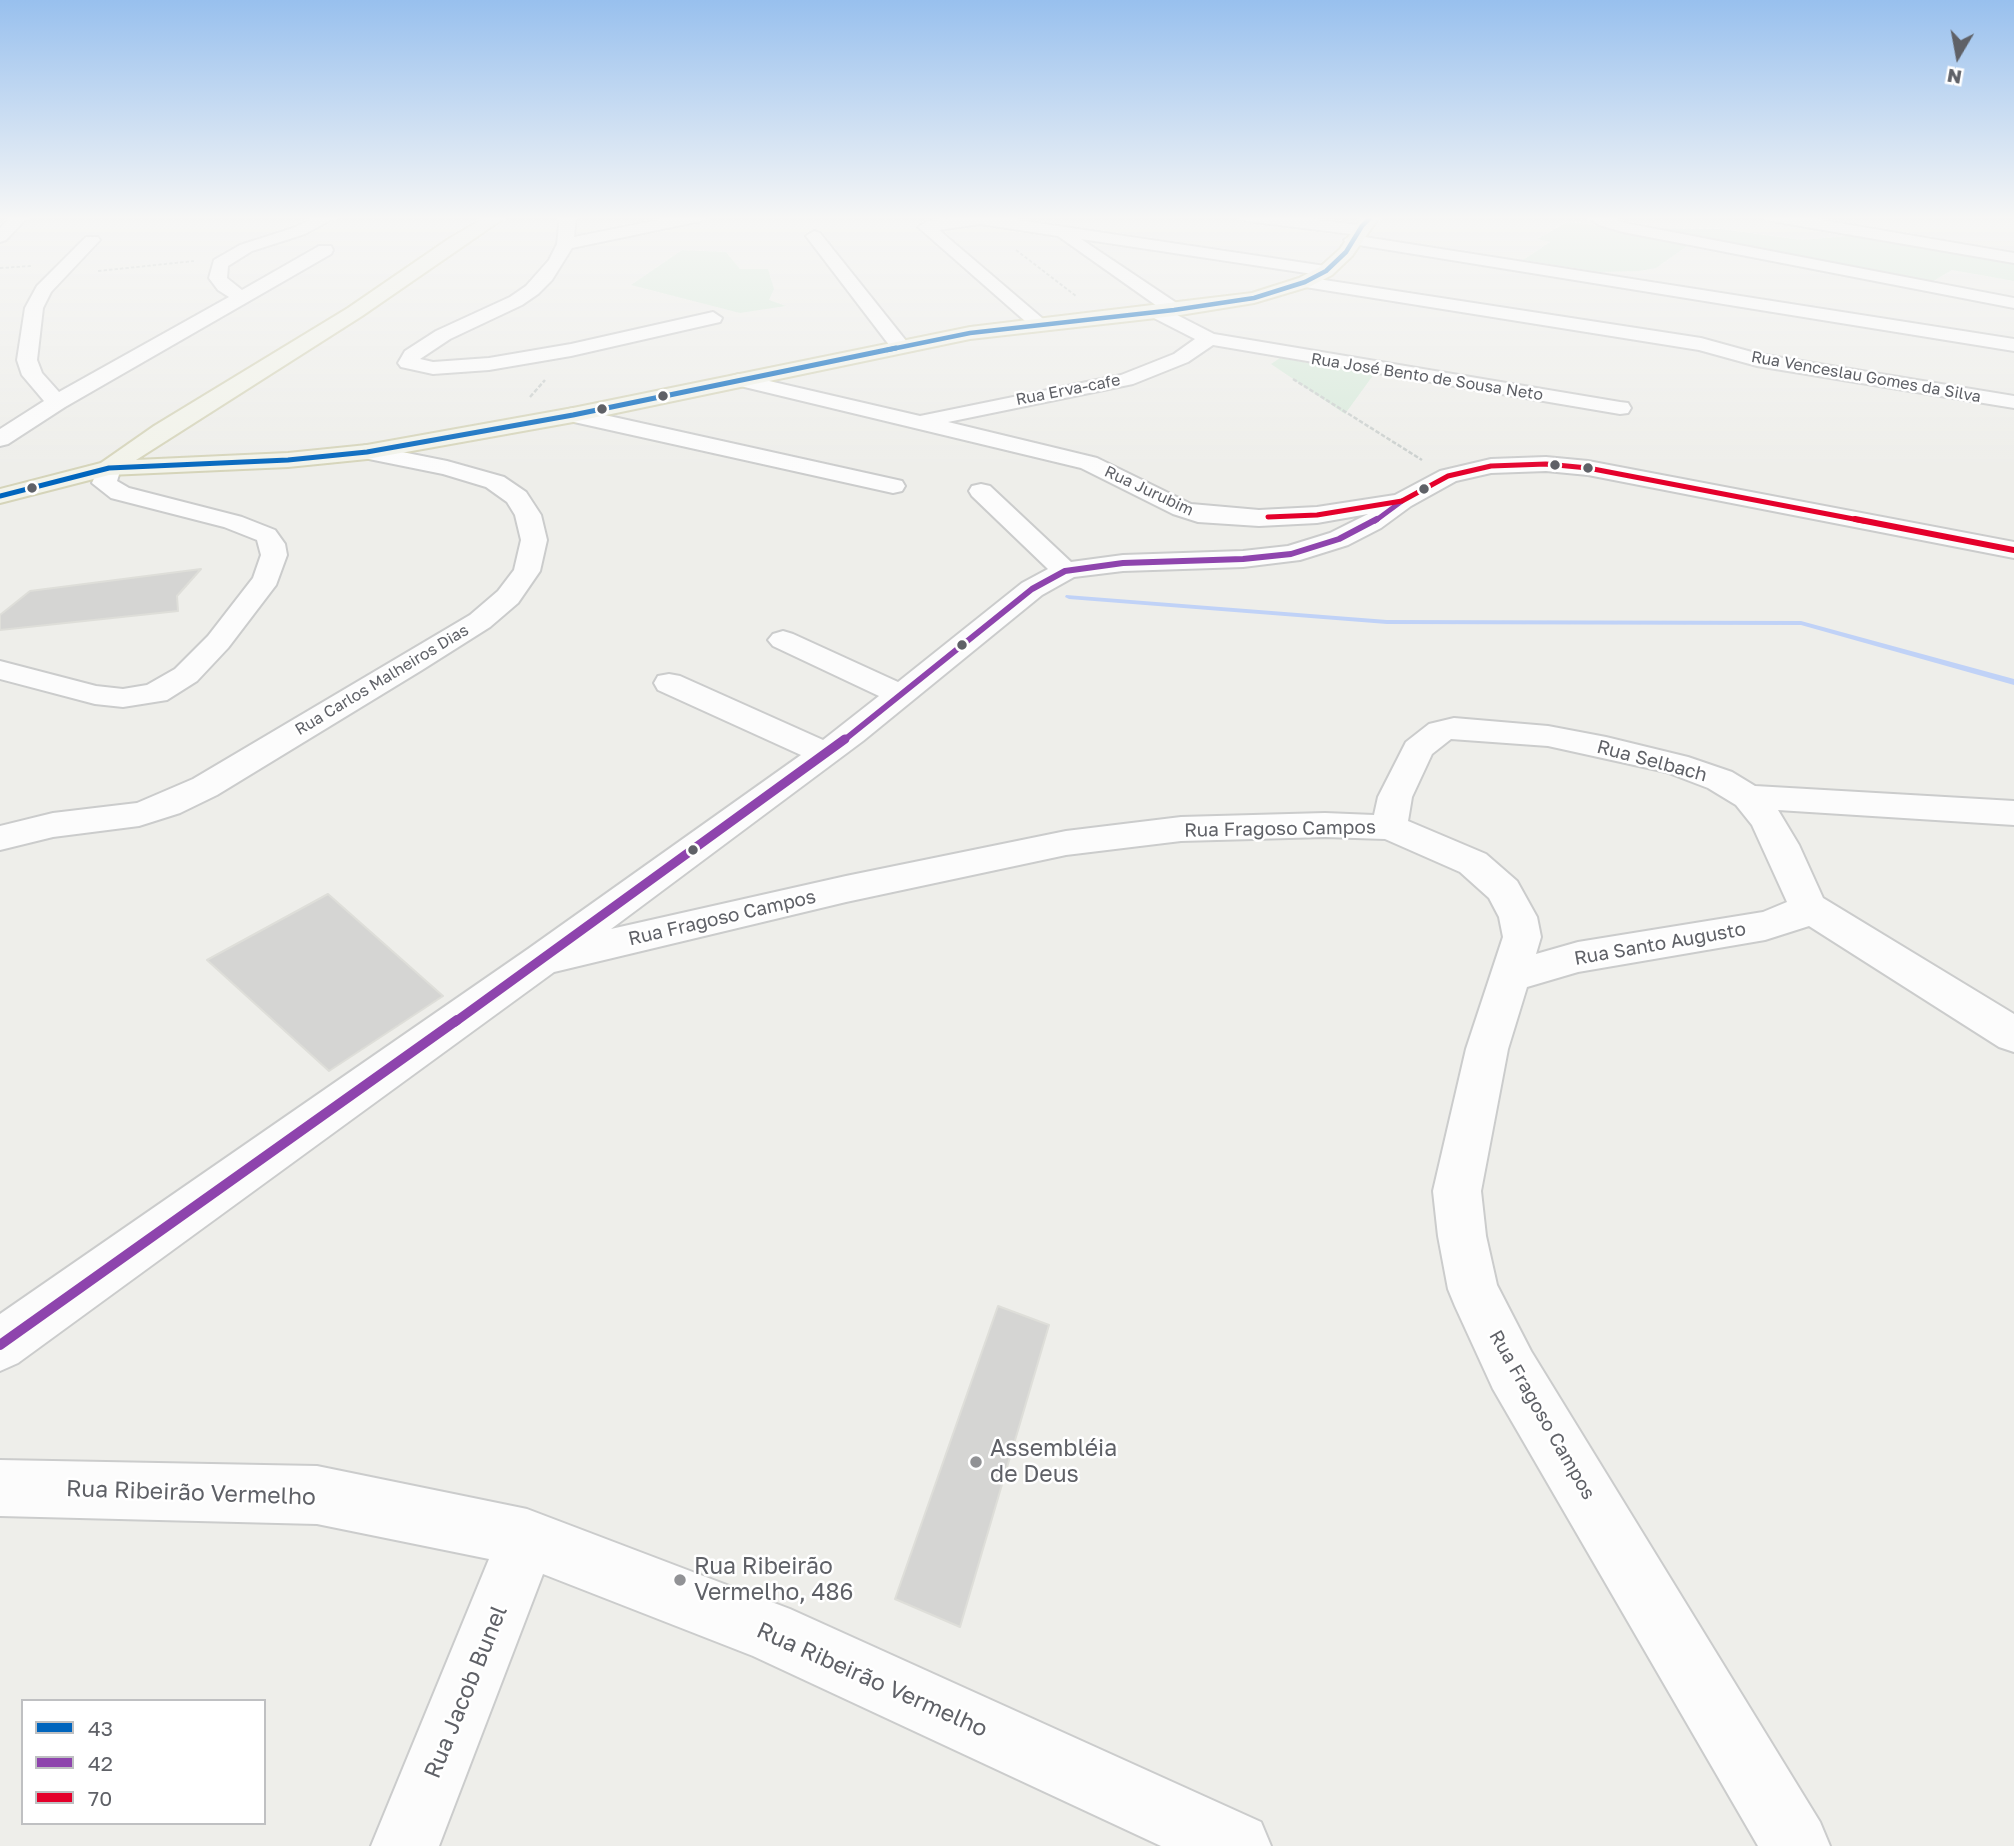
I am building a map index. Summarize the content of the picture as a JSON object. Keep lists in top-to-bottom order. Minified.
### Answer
{"streets":{"street":["Rua José Bento de Sousa Neto","Rua Venceslau Gomes da Silva","Rua Erva-cafe","Rua Jurubim","Rua Carlos Malheiros Dias","Rua Selbach","Rua Fragoso Campos","Rua Santo Augusto","Rua Ribeirão Vermelho","Rua Jacob Bunel"]},"crossings":[["Rua José Bento de Sousa Neto","Rua Erva-cafe"],["Rua Erva-cafe","Rua Jurubim"],["Rua Selbach","Rua Fragoso Campos"],["Rua Fragoso Campos","Rua Santo Augusto"],["Rua Ribeirão Vermelho","Rua Jacob Bunel"]],"places":["Assembléia de Deus","Rua Ribeirão Vermelho, 486"],"lines":["transit line 43","transit line 70","transit line 42"],"legend":["43","42","70"],"north":"bottom"}
